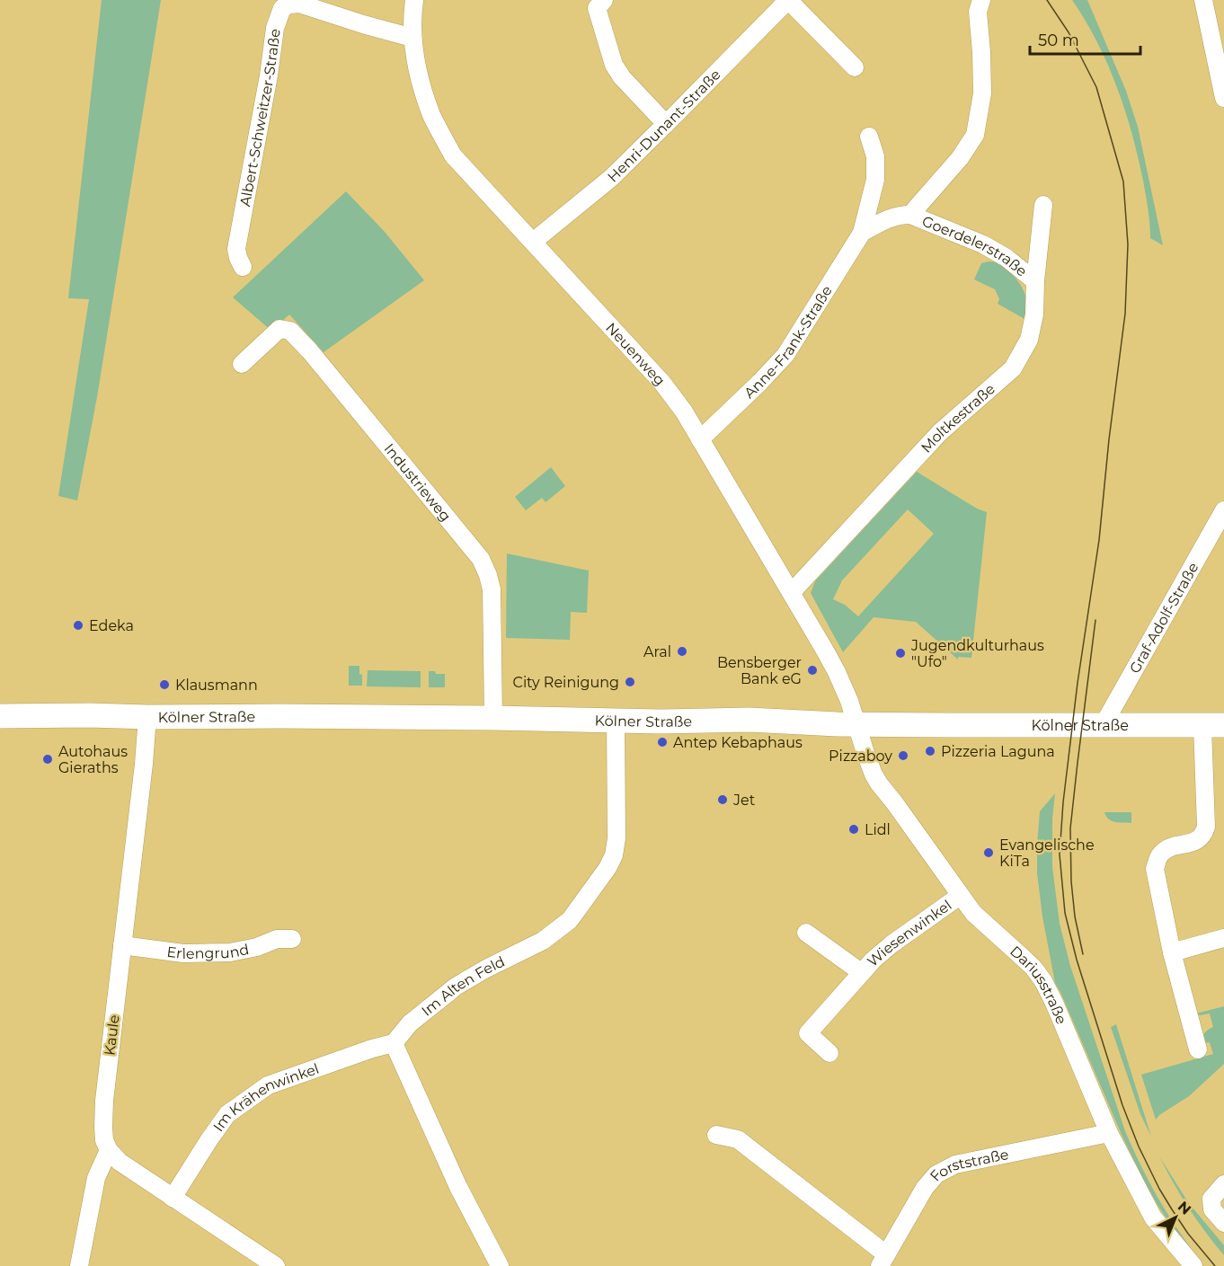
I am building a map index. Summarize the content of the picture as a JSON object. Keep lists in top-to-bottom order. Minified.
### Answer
{"streets":{"main road":["Kölner Straße"],"street":["Albert-Schweitzer-Straße","Henri-Dunant-Straße","Goerdelerstraße","Anne-Frank-Straße","Neuenweg","Moltkestraße","Industrieweg","Graf-Adolf-Straße","Wiesenwinkel","Erlengrund","Im Alten Feld","Dariusstraße","Kaule","Im Krähenwinkel","Forststraße"]},"crossings":[["Albert-Schweitzer-Straße","Neuenweg"],["Henri-Dunant-Straße","Neuenweg"],["Goerdelerstraße","Moltkestraße"],["Anne-Frank-Straße","Neuenweg"],["Neuenweg","Moltkestraße"],["Neuenweg","Kölner Straße"],["Neuenweg","Dariusstraße"],["Industrieweg","Kölner Straße"],["Graf-Adolf-Straße","Kölner Straße"],["Kölner Straße","Im Alten Feld"],["Kölner Straße","Dariusstraße"],["Kölner Straße","Kaule"],["Wiesenwinkel","Dariusstraße"],["Erlengrund","Kaule"],["Im Alten Feld","Im Krähenwinkel"],["Dariusstraße","Forststraße"]],"places":["Edeka","Aral","Jugendkulturhaus \"Ufo\"","Bensberger Bank eG","City Reinigung","Klausmann","Antep Kebaphaus","Pizzeria Laguna","Pizzaboy","Autohaus Gieraths","Jet","Lidl","Evangelische KiTa"],"scale_bar":"50 m","north":"top right"}
